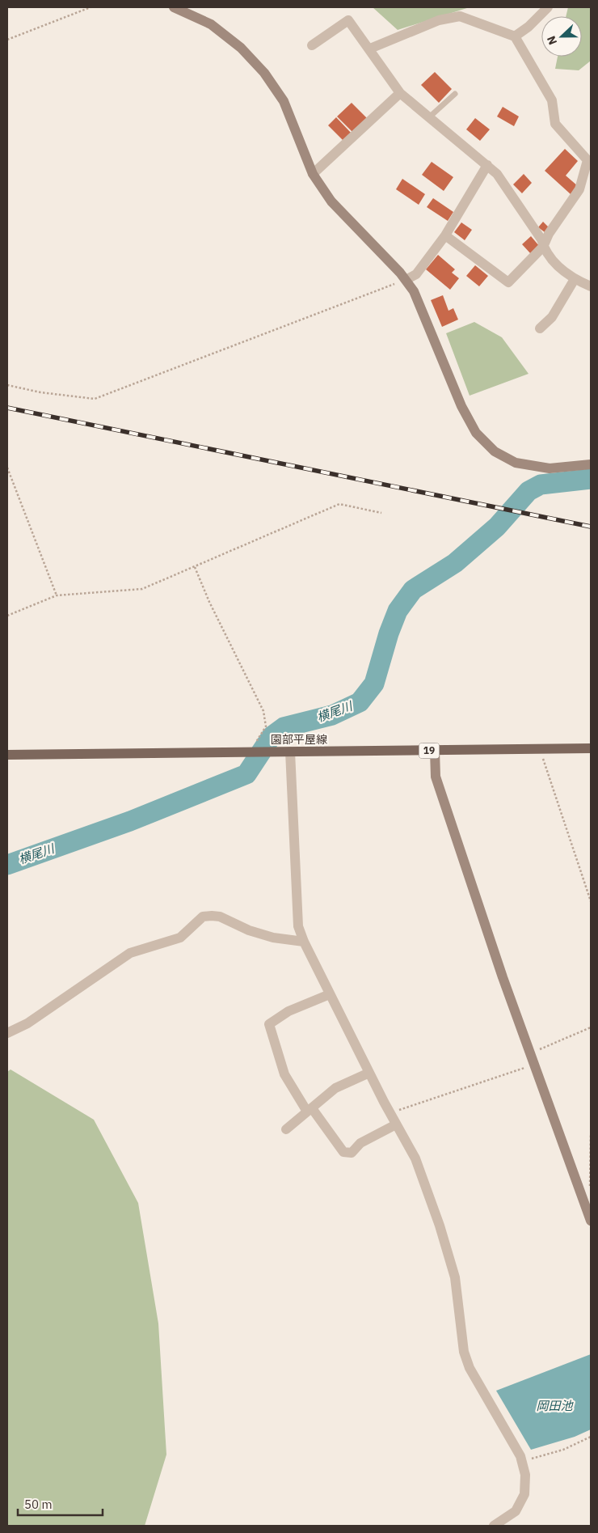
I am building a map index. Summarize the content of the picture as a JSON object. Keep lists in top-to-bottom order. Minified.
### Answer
{"streets":{"main road":["園部平屋線","19"]},"water":["横尾川","岡田池"],"scale_bar":"50 m","north":"left"}
